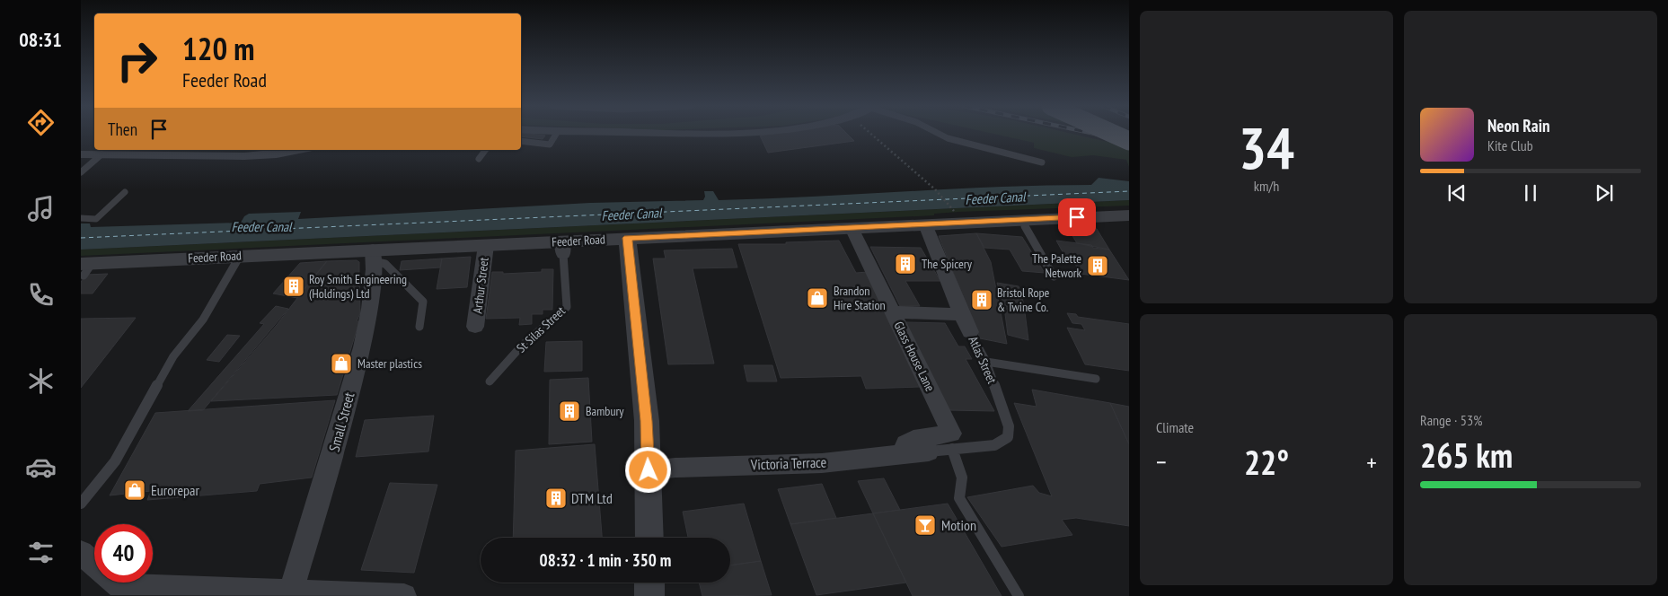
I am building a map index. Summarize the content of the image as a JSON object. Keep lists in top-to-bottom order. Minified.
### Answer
{"streets":{"street":["Feeder Road","Arthur Street","Glass House Lane","Atlas Street","Small Street","Victoria Terrace"],"lane":["St Silas Street"]},"crossings":[["Feeder Road","Arthur Street"],["Feeder Road","St Silas Street"],["Feeder Road","Glass House Lane"],["Feeder Road","Atlas Street"],["Feeder Road","Small Street"],["Glass House Lane","Victoria Terrace"]],"water":["Feeder Canal"],"places":{"building":["The Spicery","The Palette Network","Roy Smith Engineering (Holdings) Ltd","Bristol Rope & Twine Co.","Bambury","DTM Ltd"],"shop":["Brandon Hire Station","Master plastics","Eurorepar"],"bar":["Motion"]},"page":{"tabs":"08:31","tile":[["34","km/h"],"Climate",["Range · 53%","265 km"]],"turn":["120 m","Feeder Road"],"then":"Then","song":["Neon Rain","Kite Club"],"heat":["−","22°","+"],"limit":"40","trip":"08:32 · 1 min · 350 m"}}
